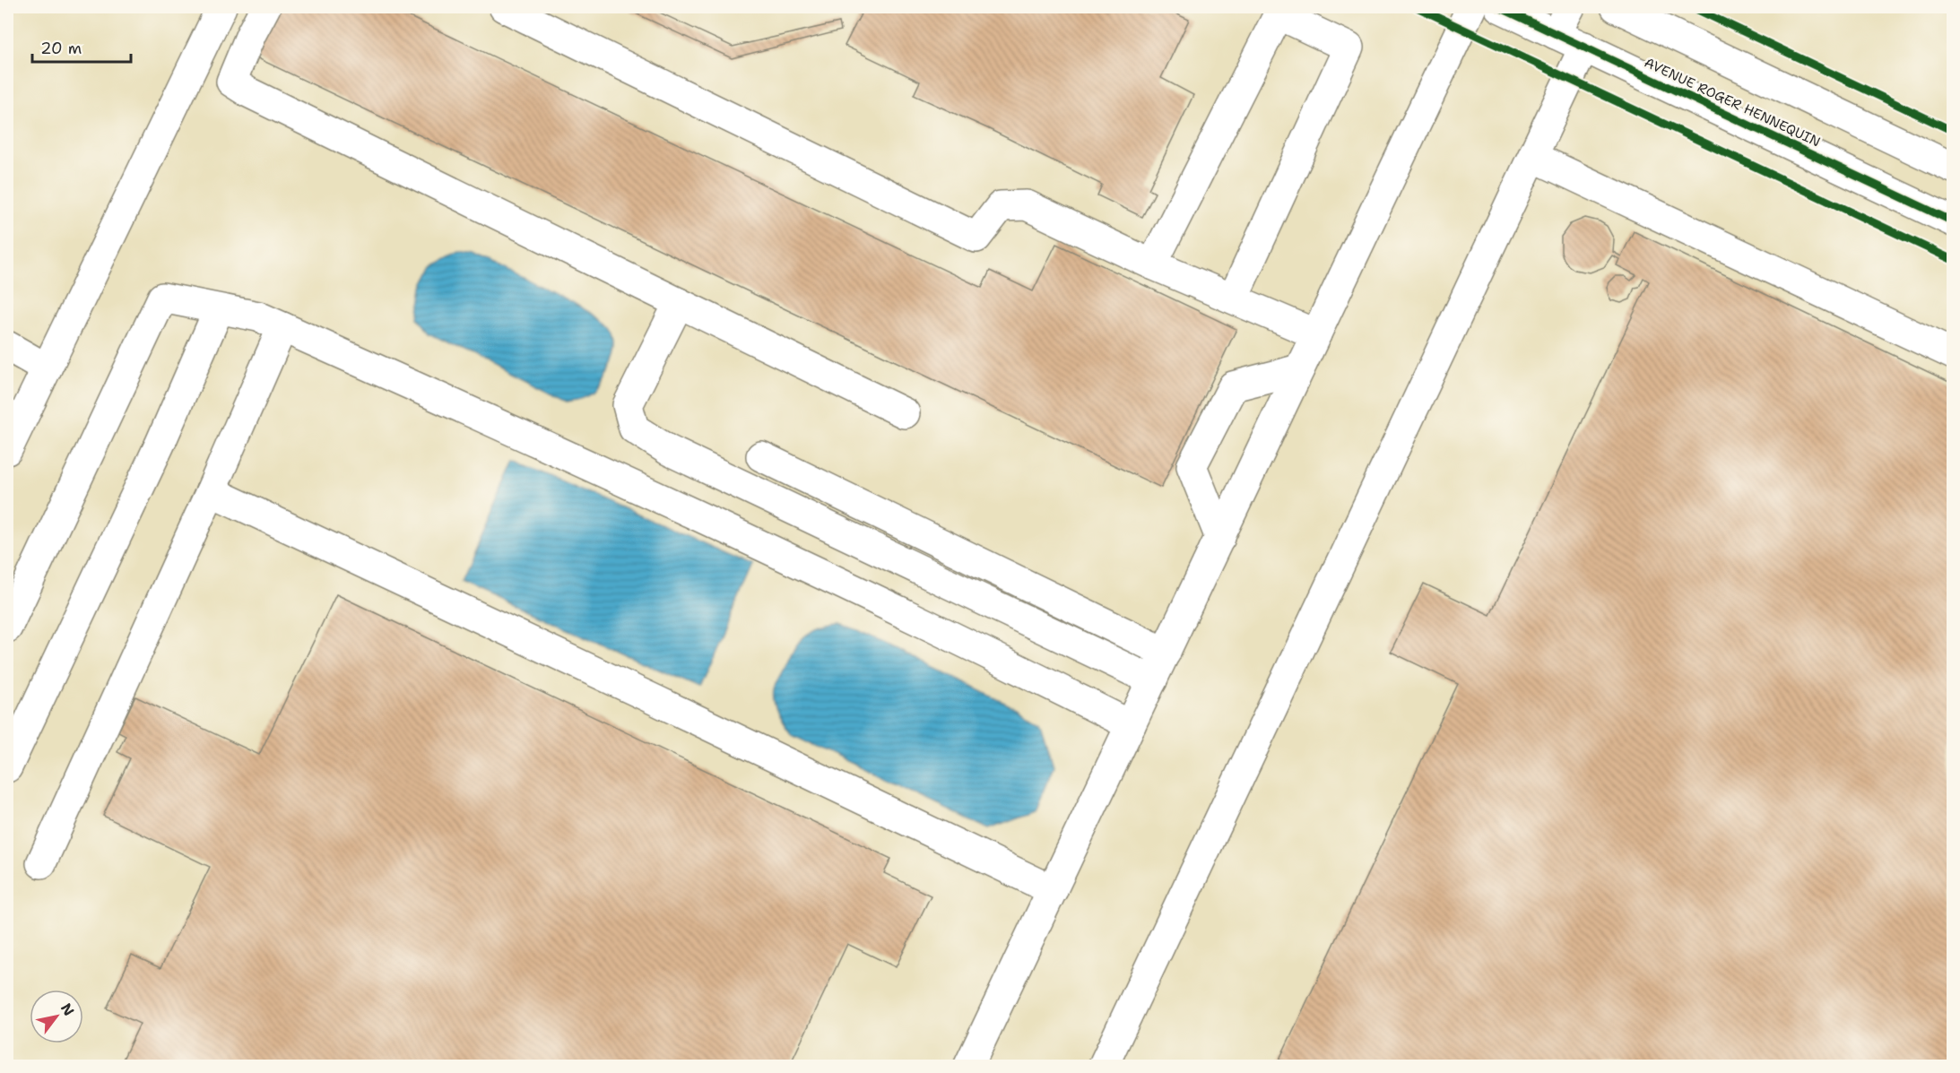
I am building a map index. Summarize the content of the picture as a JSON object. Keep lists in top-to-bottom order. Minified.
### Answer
{"streets":{"street":["AVENUE ROGER HENNEQUIN"]},"scale_bar":"20 m","north":"top right"}
